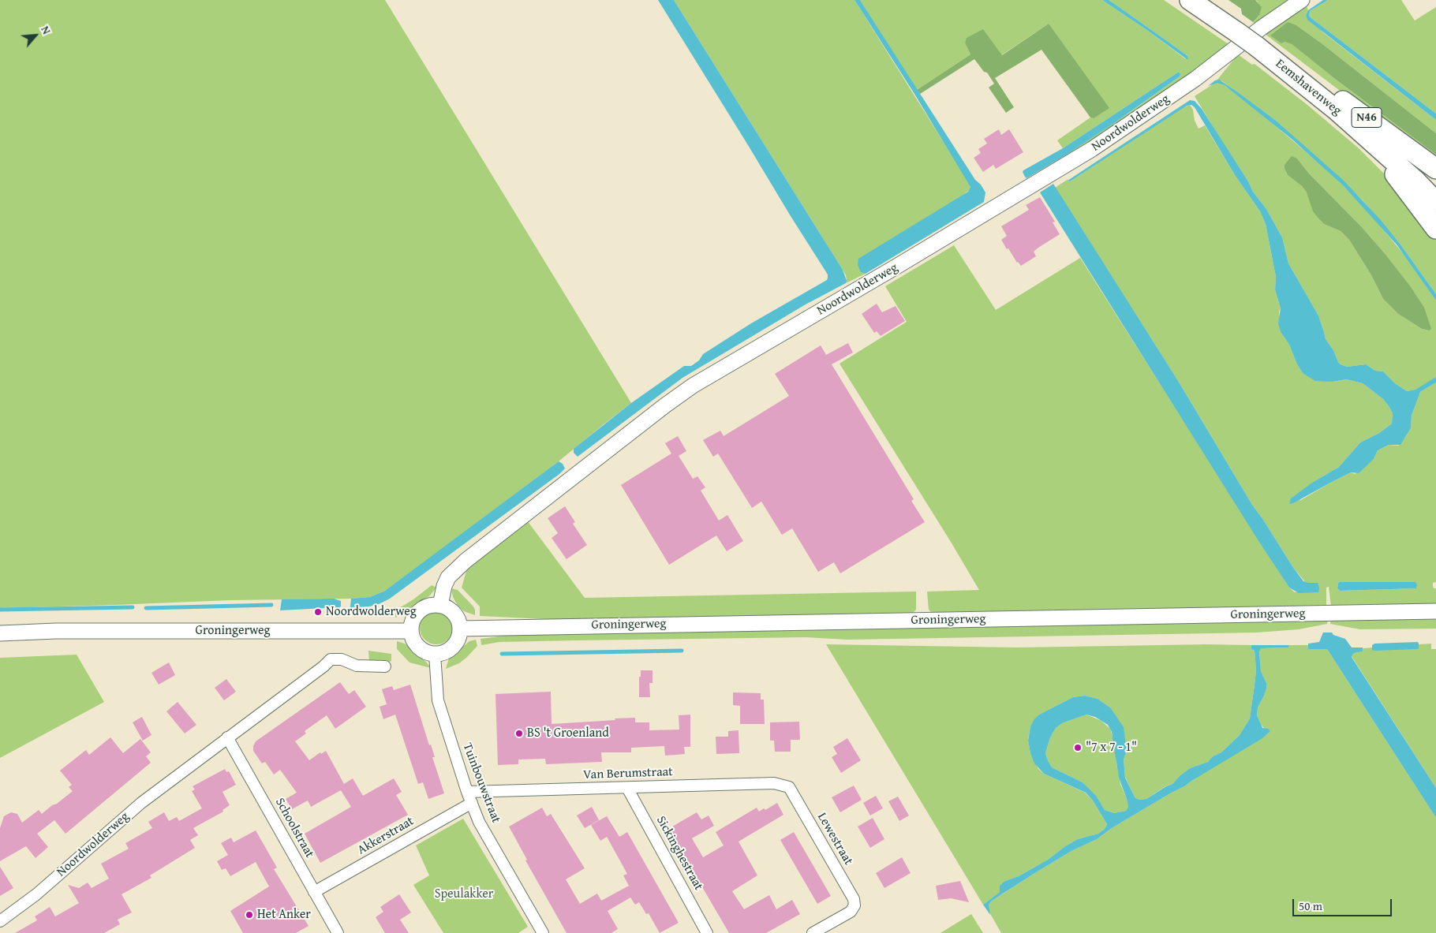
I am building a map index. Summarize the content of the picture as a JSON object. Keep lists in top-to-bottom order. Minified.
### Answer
{"streets":{"highway":["Eemshavenweg","N46"],"main road":["Noordwolderweg","Groningerweg"],"street":["Van Berumstraat","Tuinbouwstraat","Schoolstraat","Akkerstraat","Lewestraat","Sickinghestraat"]},"crossings":[["Eemshavenweg","N46"],["Noordwolderweg","Groningerweg"],["Noordwolderweg","Tuinbouwstraat"],["Noordwolderweg","Schoolstraat"],["Groningerweg","Tuinbouwstraat"],["Van Berumstraat","Tuinbouwstraat"],["Van Berumstraat","Lewestraat"],["Van Berumstraat","Sickinghestraat"],["Tuinbouwstraat","Akkerstraat"],["Schoolstraat","Akkerstraat"]],"parks":["Speulakker"],"places":["Noordwolderweg","BS 't Groenland","\"7 x 7 - 1\"","Het Anker"],"scale_bar":"50 m","north":"top right"}
